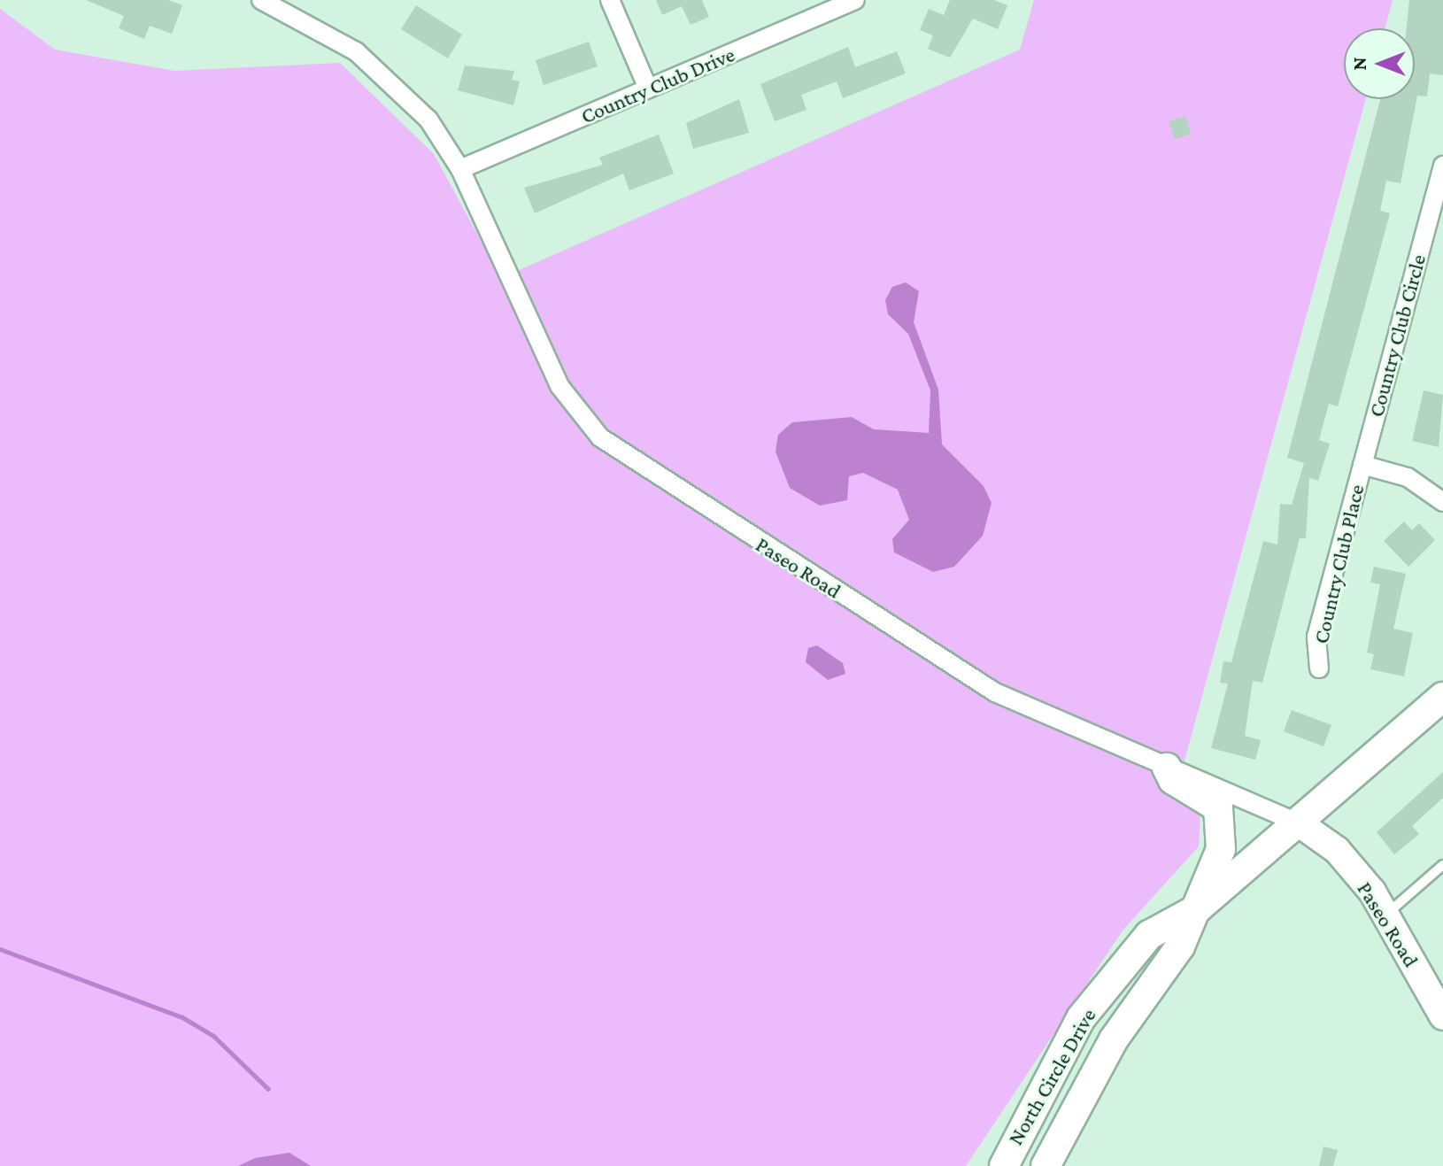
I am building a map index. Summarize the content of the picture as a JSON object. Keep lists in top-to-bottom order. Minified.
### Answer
{"streets":{"main road":["North Circle Drive"],"street":["Country Club Drive","Country Club Circle","Country Club Place","Paseo Road"]},"crossings":[["Country Club Drive","Paseo Road"],["Country Club Circle","Country Club Place"],["Paseo Road","North Circle Drive"]],"north":"left"}
